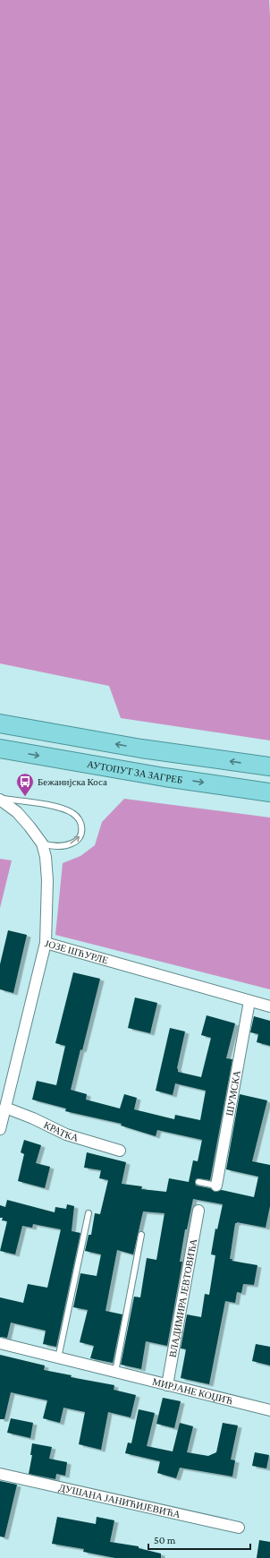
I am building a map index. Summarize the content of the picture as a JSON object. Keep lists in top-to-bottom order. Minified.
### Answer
{"streets":{"highway":["АУТОПУТ ЗА ЗАГРЕБ"],"street":["ЈОЗЕ ШЋУРЛЕ","ШУМСКА","КРАТКА","ВЛАДИМИРА ЈЕВТОВИЋА","МИРЈАНЕ КОЏИЋ","ДУШАНА ЈАНИЋИЈЕВИЋА"]},"crossings":[["ЈОЗЕ ШЋУРЛЕ","ШУМСКА"],["ЈОЗЕ ШЋУРЛЕ","КРАТКА"],["ВЛАДИМИРА ЈЕВТОВИЋА","МИРЈАНЕ КОЏИЋ"]],"places":{"bus stop":["Бежанијска Коса"]},"scale_bar":"50 m"}
